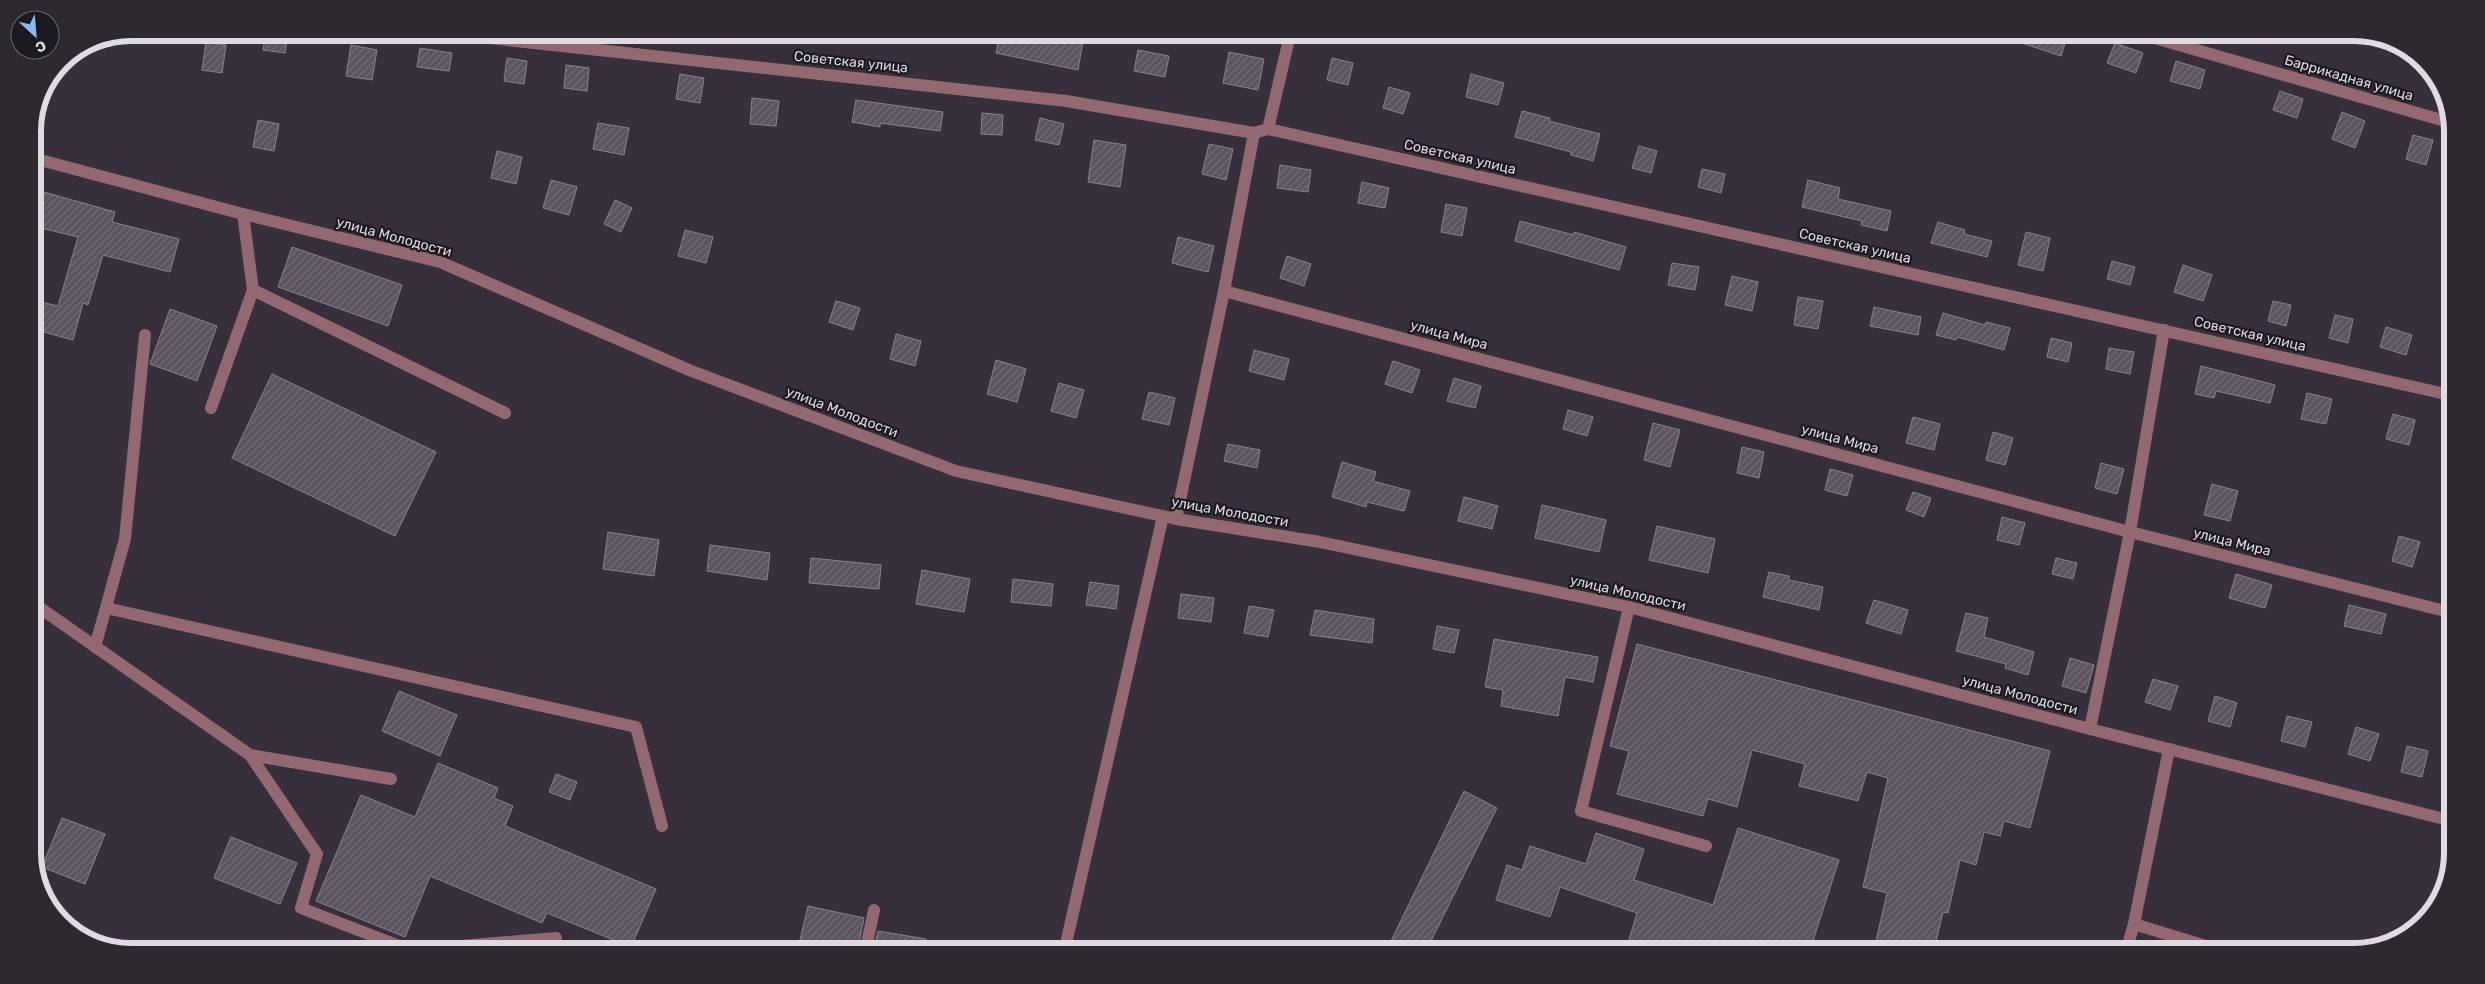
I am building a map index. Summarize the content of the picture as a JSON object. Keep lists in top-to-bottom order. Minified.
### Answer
{"streets":{"street":["Советская улица","Баррикадная улица","улица Молодости","улица Мира"]},"north":"bottom right"}
